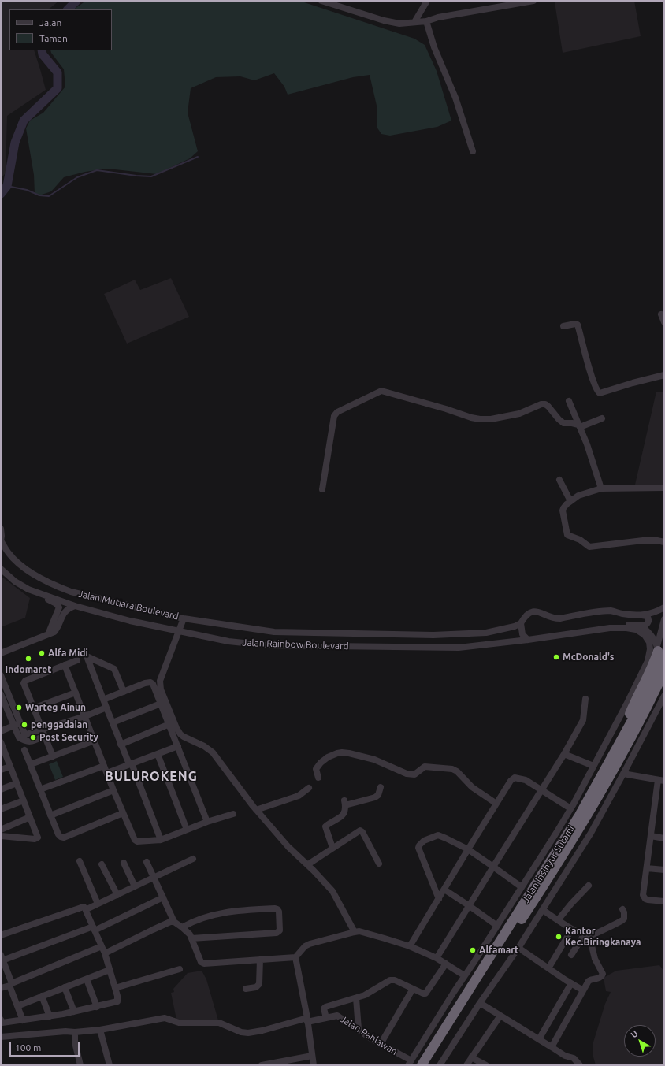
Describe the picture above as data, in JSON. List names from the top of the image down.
{
  "streets": {
    "highway": ["Jalan Insinyur Sutami"],
    "street": ["Jalan Mutiara Boulevard", "Jalan Rainbow Boulevard", "Jalan Pahlawan"]
  },
  "crossings": [
    ["Jalan Mutiara Boulevard", "Jalan Rainbow Boulevard"]
  ],
  "districts": ["BULUROKENG"],
  "places": [
    "Alfa Midi",
    "McDonald's",
    "Indomaret",
    "Warteg Ainun",
    "penggadaian",
    "Post Security",
    "Kantor Kec.Biringkanaya",
    "Alfamart"
  ],
  "legend": ["Jalan", "Taman"],
  "scale_bar": "100 m",
  "north": "top left"
}
